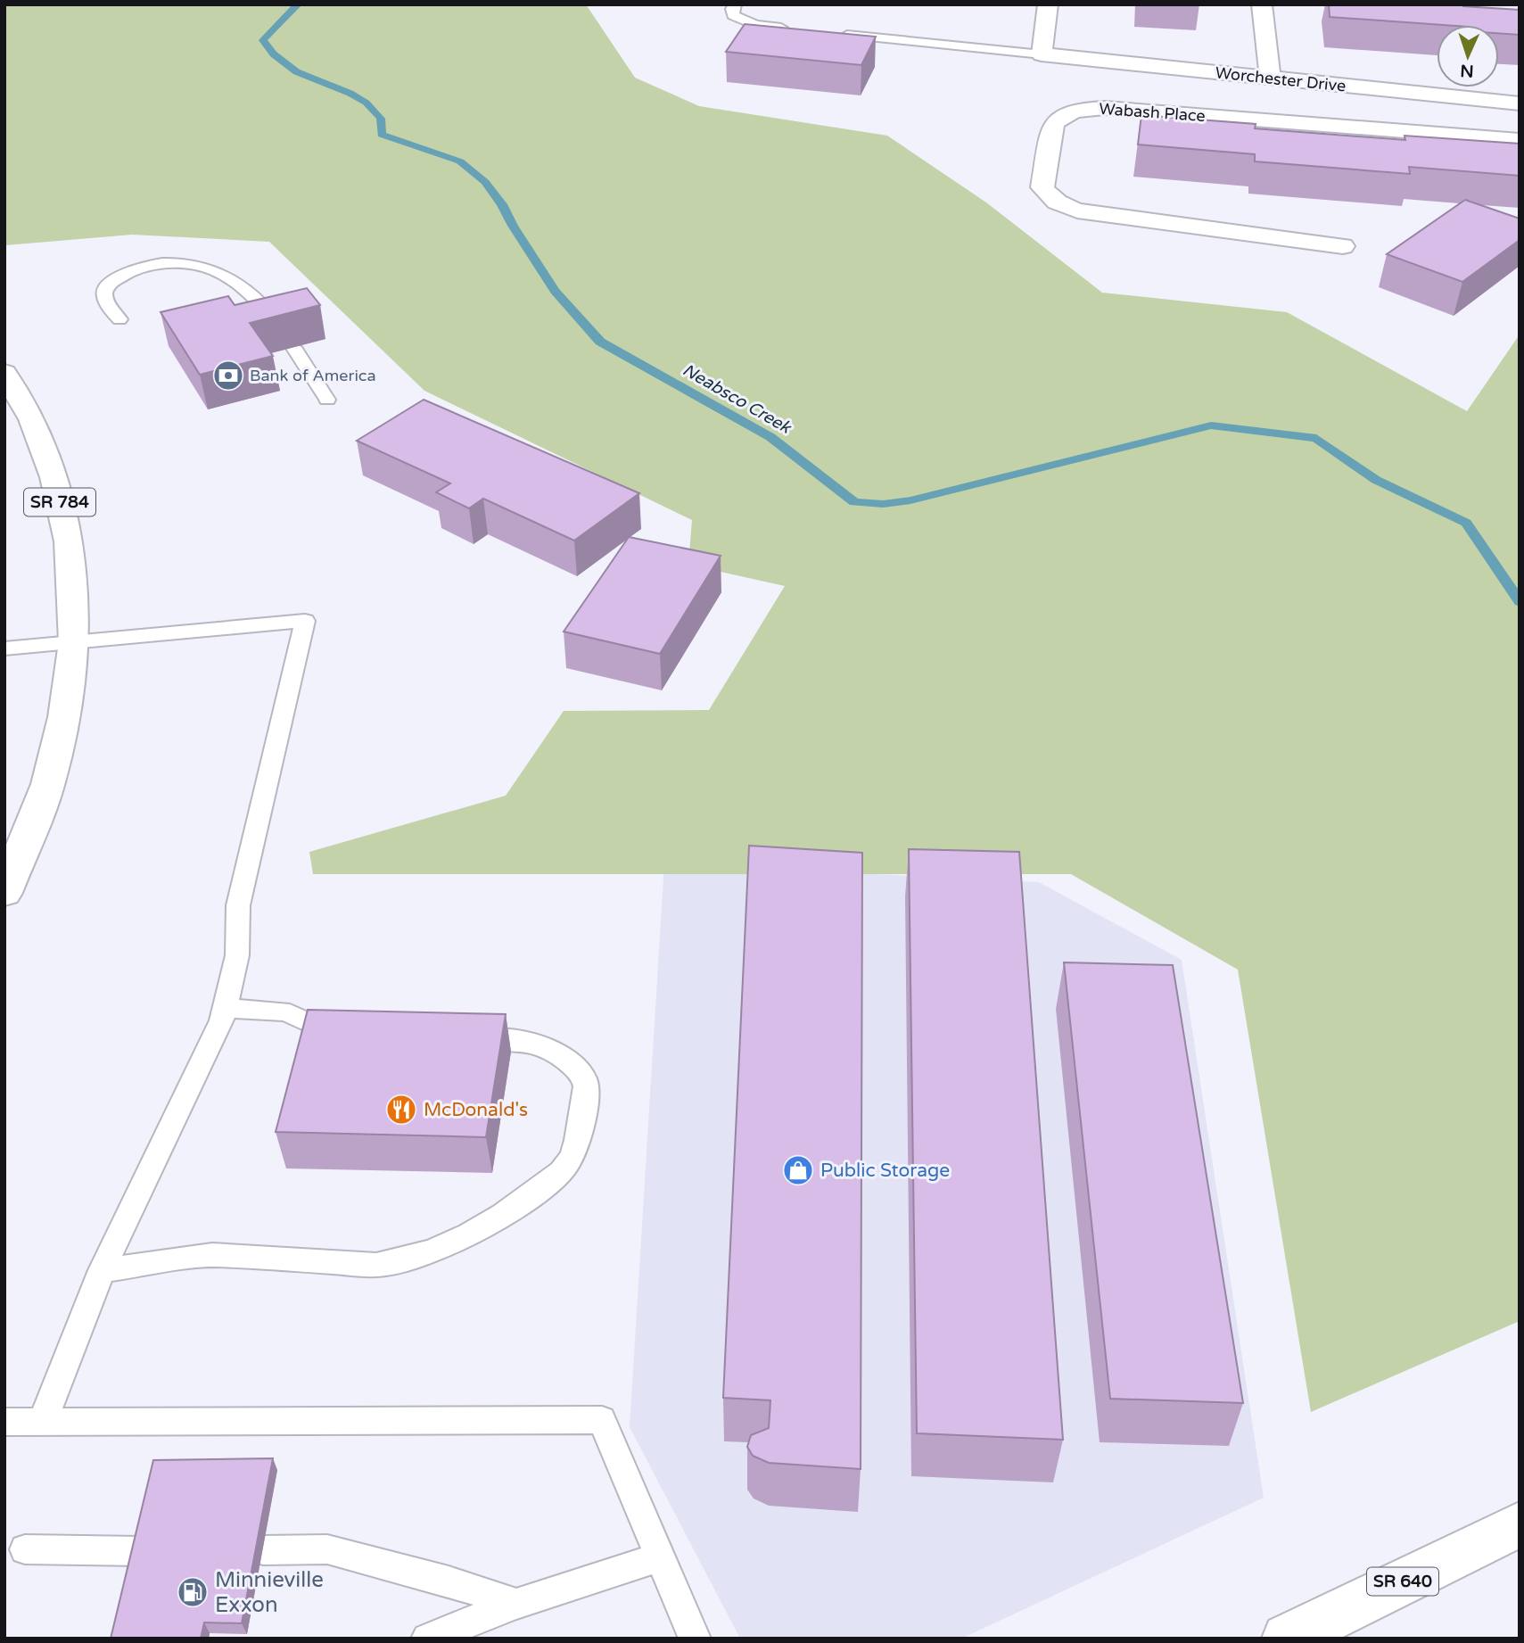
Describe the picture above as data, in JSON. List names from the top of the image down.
{
  "streets": {
    "street": [
      "Worchester Drive",
      "Wabash Place",
      "SR 784",
      "SR 640"
    ]
  },
  "water": ["Neabsco Creek"],
  "places": {
    "bank": ["Bank of America"],
    "restaurant": ["McDonald's"],
    "shop": ["Public Storage"],
    "fuel station": ["Minnieville Exxon"]
  },
  "north": "bottom"
}
